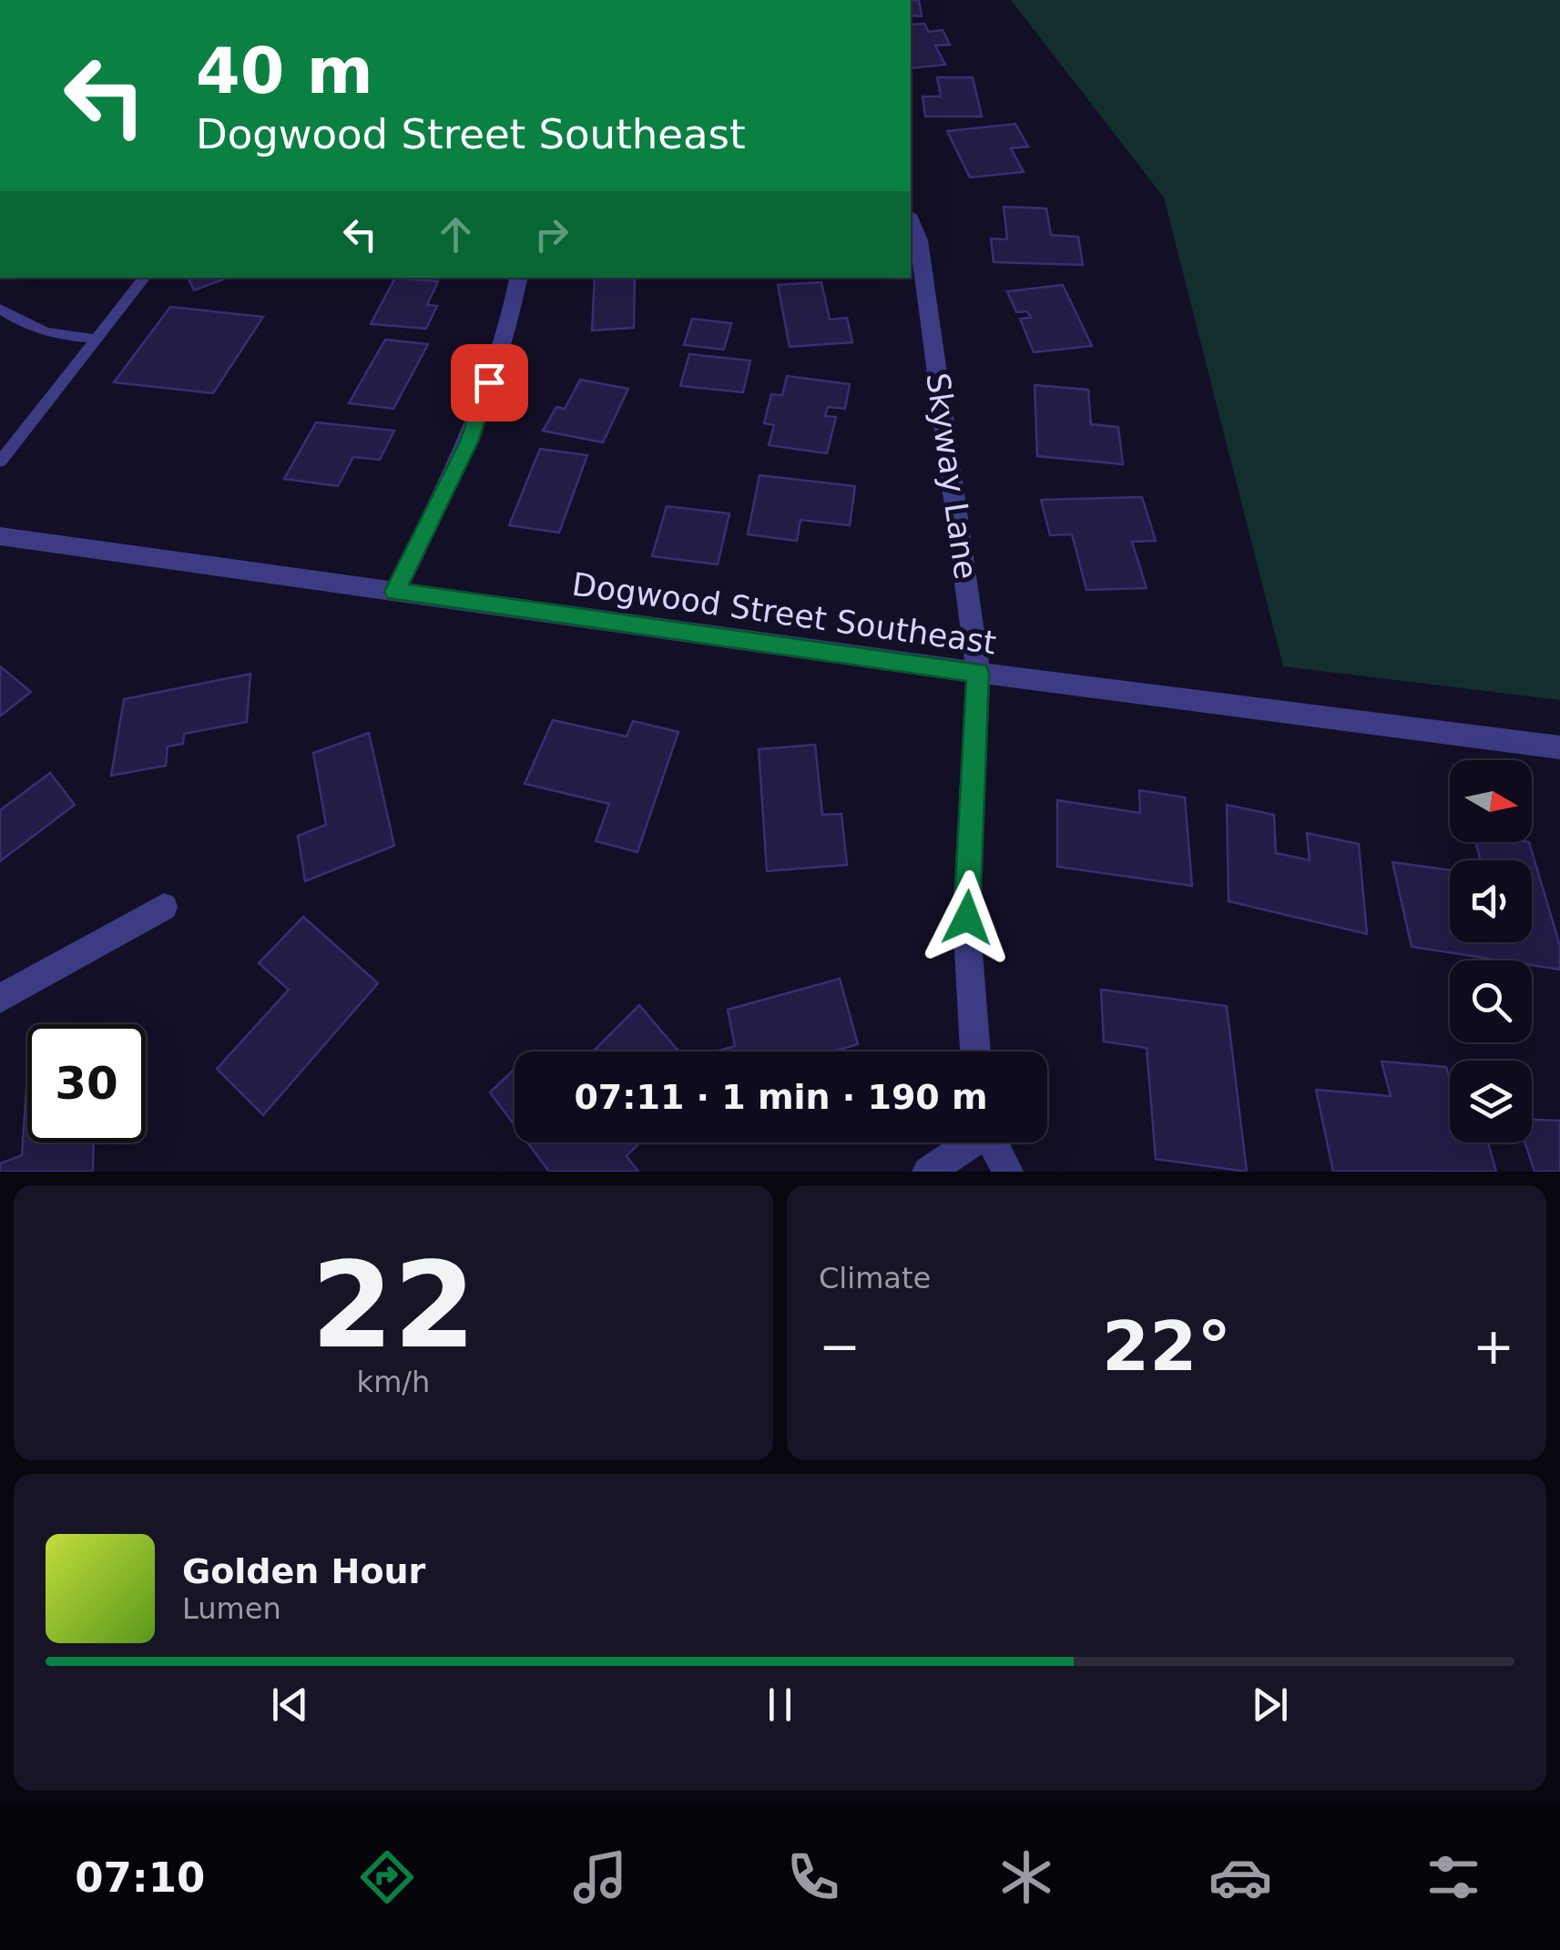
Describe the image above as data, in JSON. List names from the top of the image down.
{
  "streets": {
    "street": ["Skyway Lane", "Dogwood Street Southeast"]
  },
  "crossings": [
    ["Skyway Lane", "Dogwood Street Southeast"]
  ],
  "north": "right",
  "page": {
    "turn": ["40 m", "Dogwood Street Southeast"],
    "limit": "30",
    "trip": "07:11 · 1 min · 190 m",
    "tile": [
      ["22", "km/h"],
      "Climate"
    ],
    "heat": ["−", "22°", "+"],
    "song": ["Golden Hour", "Lumen"],
    "tabs": "07:10"
  }
}
